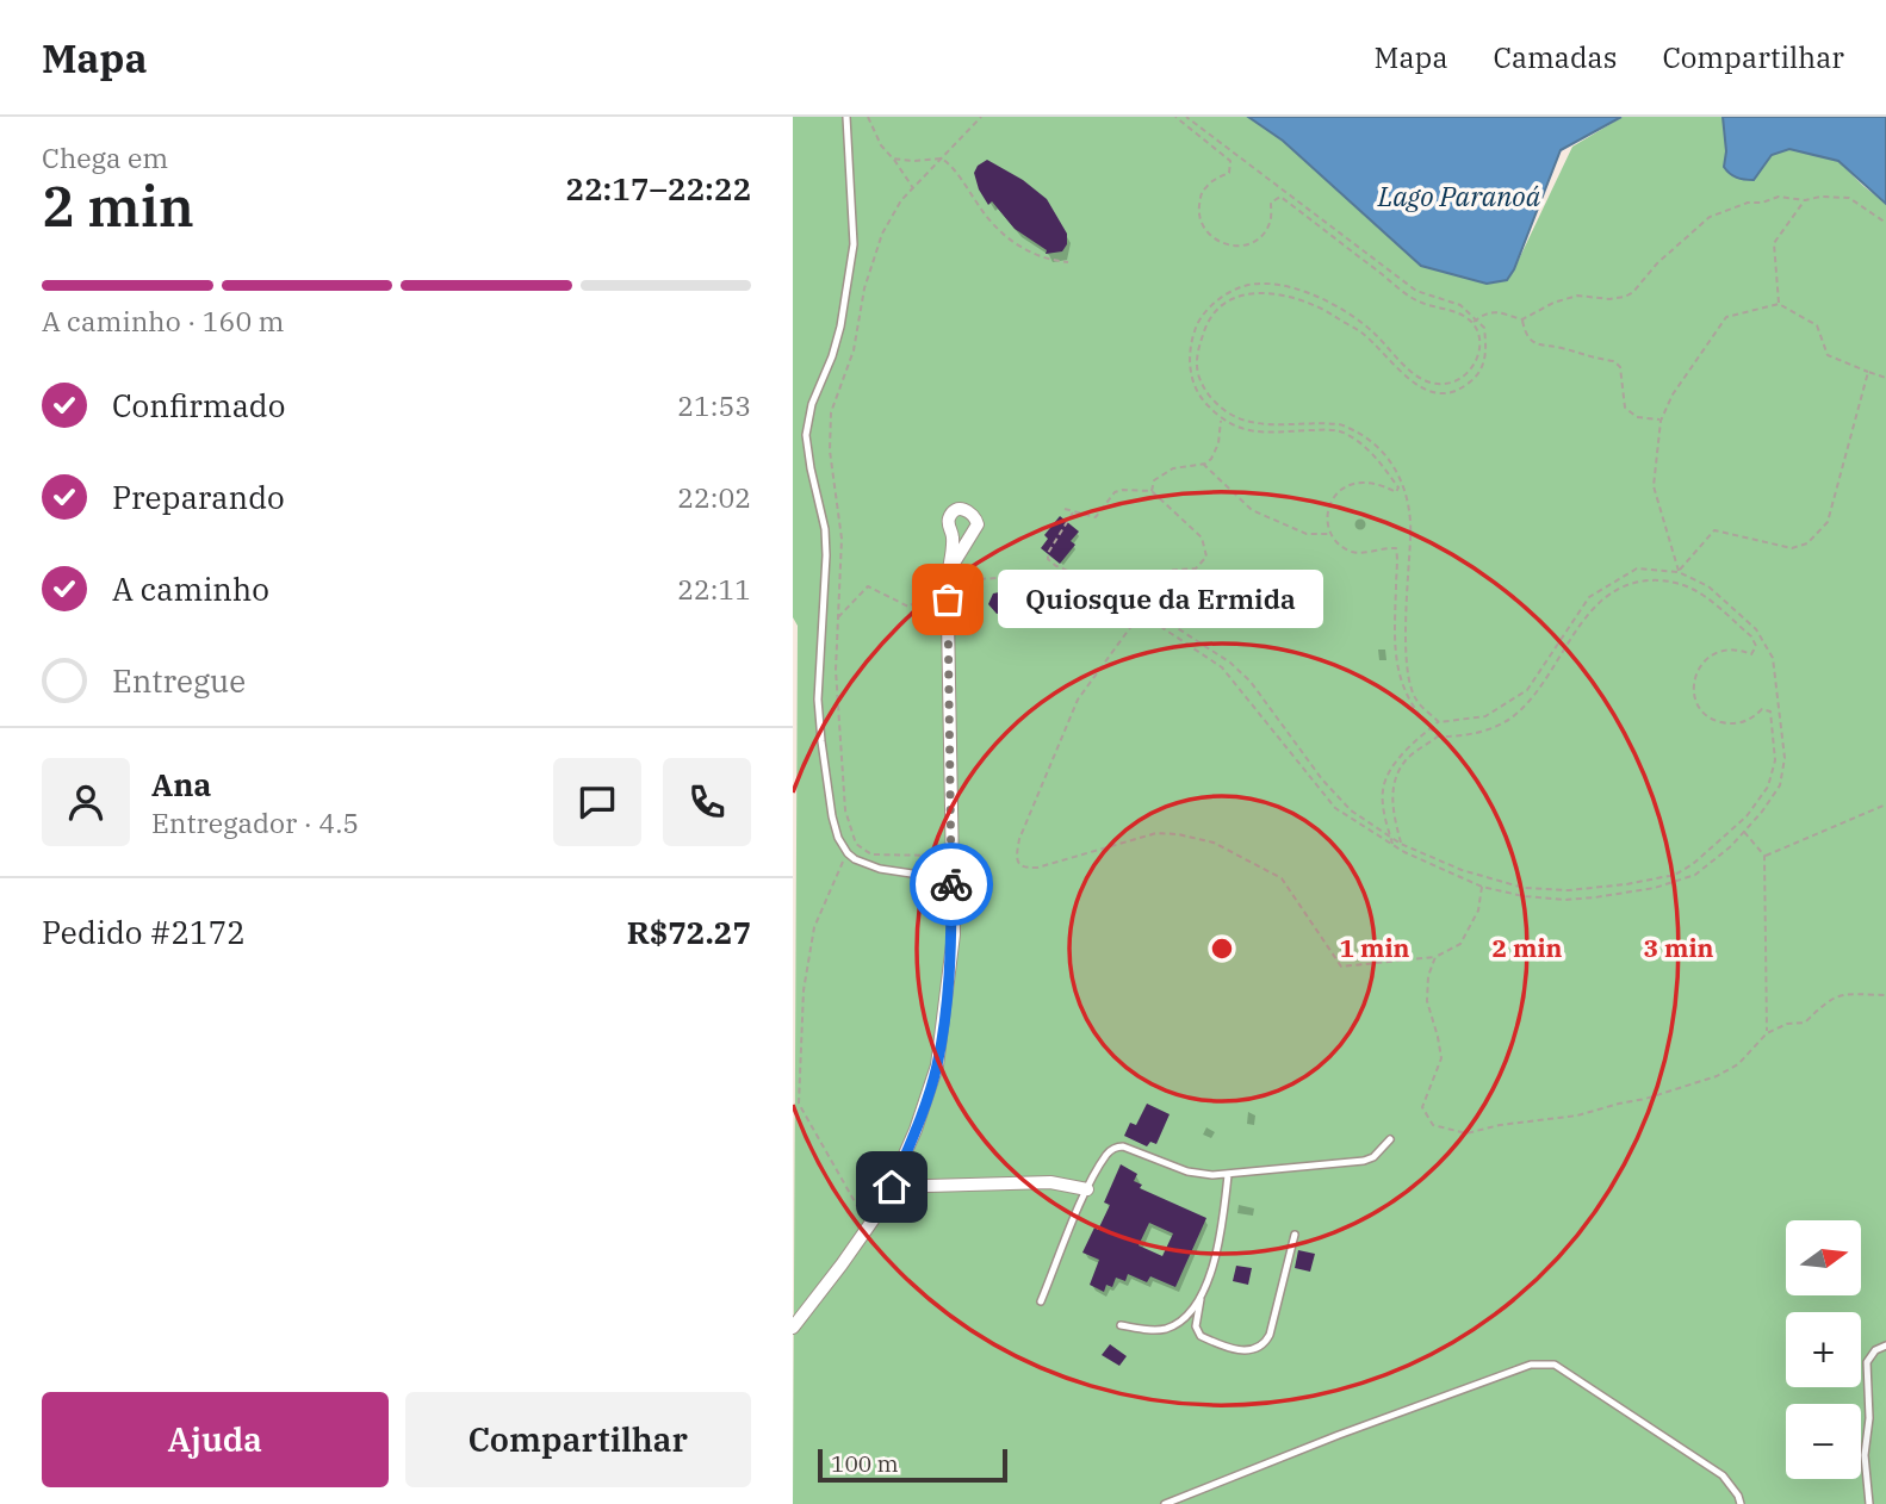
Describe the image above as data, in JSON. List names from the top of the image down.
{
  "water": ["Lago Paranoá"],
  "places": ["Quiosque da Ermida"],
  "scale_bar": "100 m",
  "north": "right",
  "page": {
    "header": "Mapa",
    "nav": ["Mapa", "Camadas", "Compartilhar"],
    "heading": ["2 min", "Chega em", "22:17–22:22"],
    "panel": [
      "Ana",
      "Entregador · 4.5",
      "Pedido #2172",
      "R$72.27"
    ],
    "bar": "A caminho · 160 m",
    "list": [
      ["Confirmado", "21:53"],
      ["Preparando", "22:02"],
      ["A caminho", "22:11"],
      "Entregue"
    ],
    "bubble": "Quiosque da Ermida",
    "map_buttons": ["+", "−"],
    "buttons": ["Ajuda", "Compartilhar"],
    "scale": "100 m"
  },
  "rings": ["1 min", "2 min", "3 min"]
}
